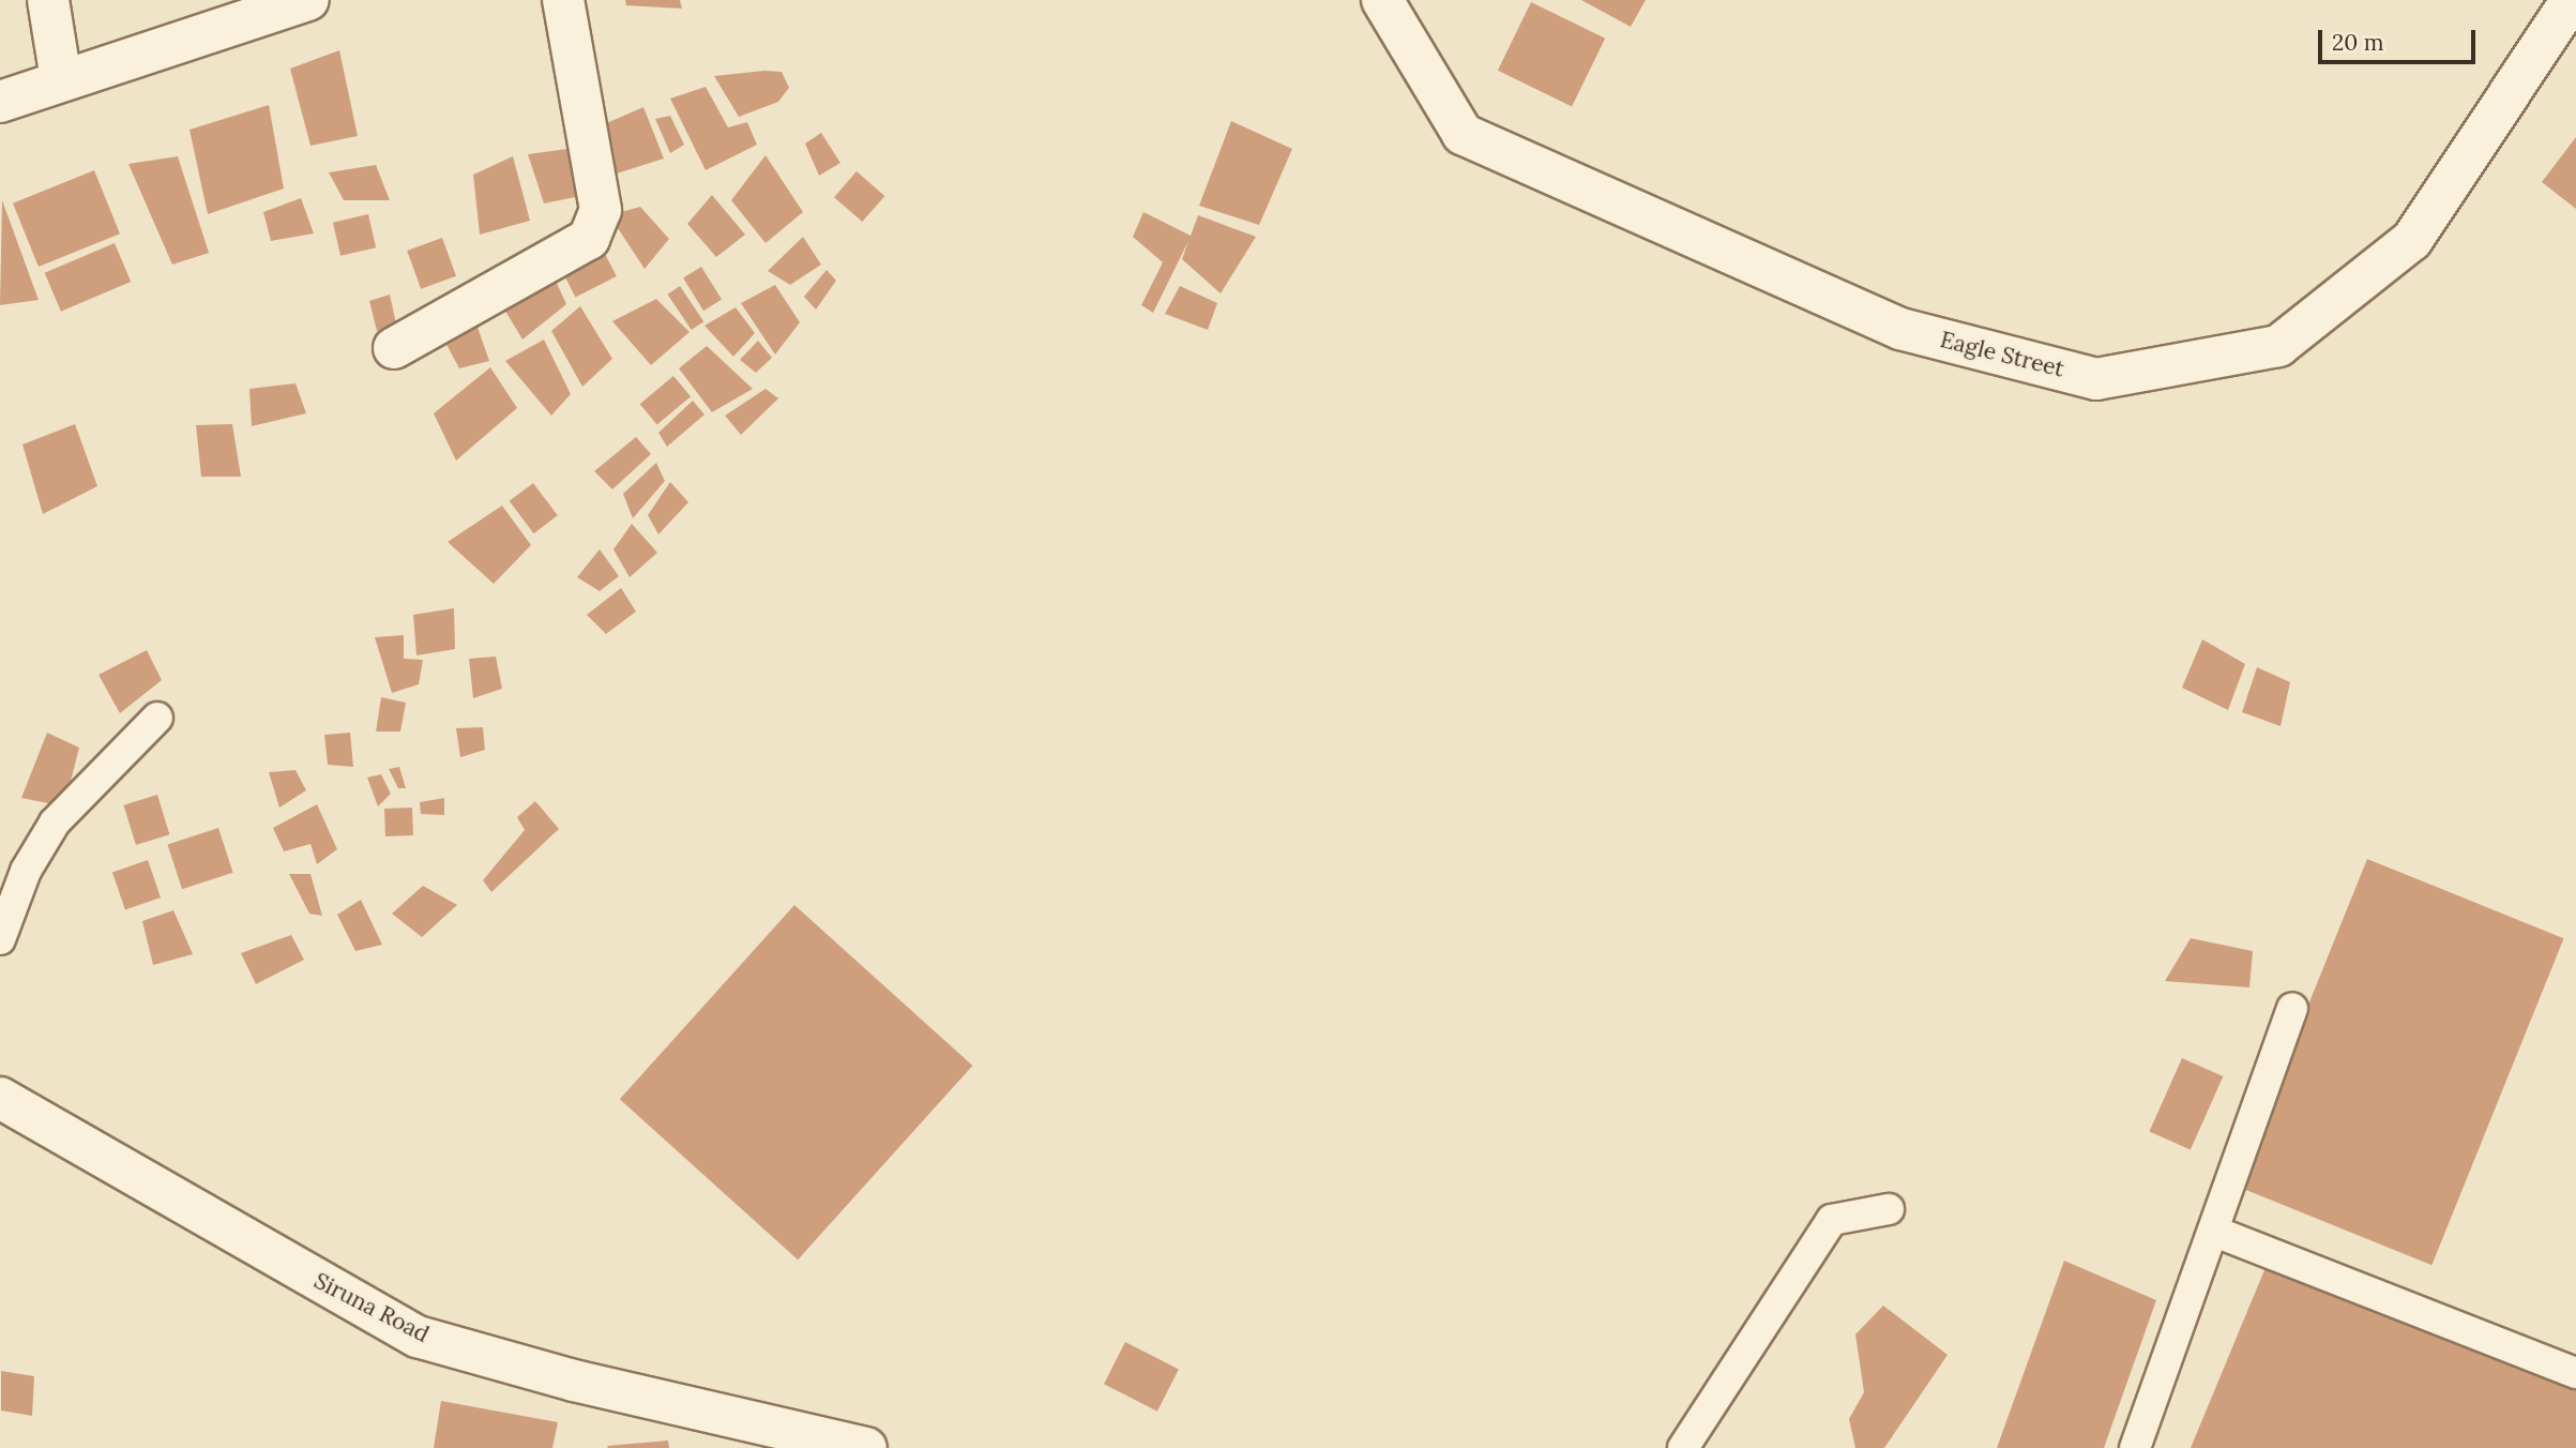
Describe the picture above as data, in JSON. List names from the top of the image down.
{
  "streets": {
    "street": ["Eagle Street", "Siruna Road"]
  },
  "scale_bar": "20 m"
}
